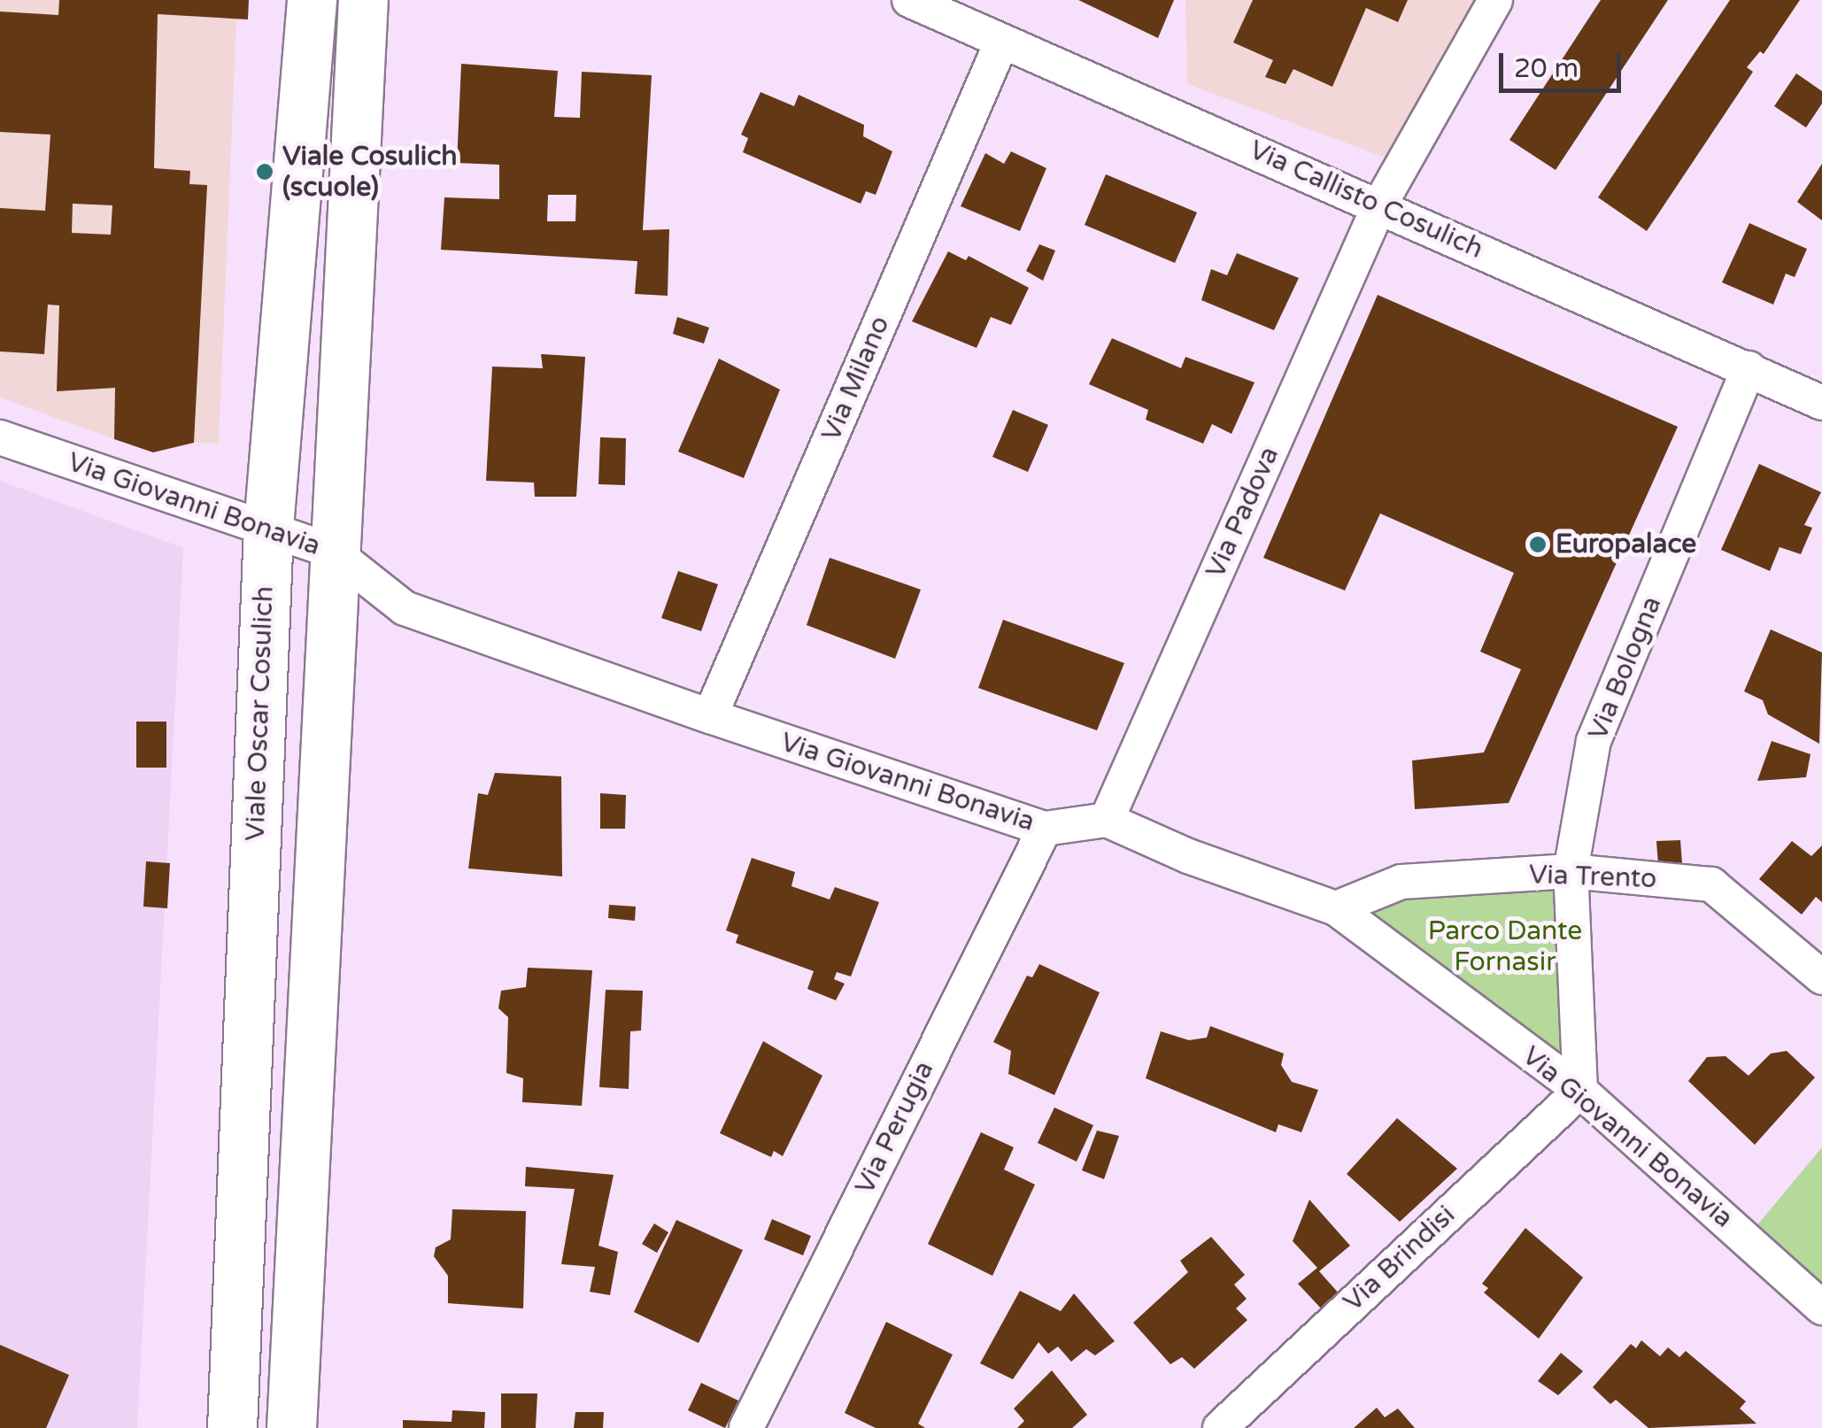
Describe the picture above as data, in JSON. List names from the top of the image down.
{
  "streets": {
    "main road": ["Viale Oscar Cosulich"],
    "street": [
      "Via Callisto Cosulich",
      "Via Milano",
      "Via Giovanni Bonavia",
      "Via Padova",
      "Via Bologna",
      "Via Trento",
      "Via Perugia",
      "Via Brindisi"
    ]
  },
  "crossings": [
    ["Via Callisto Cosulich", "Via Milano"],
    ["Via Callisto Cosulich", "Via Padova"],
    ["Via Callisto Cosulich", "Via Bologna"],
    ["Via Milano", "Via Giovanni Bonavia"],
    ["Via Giovanni Bonavia", "Via Padova"],
    ["Via Giovanni Bonavia", "Via Bologna"],
    ["Via Giovanni Bonavia", "Viale Oscar Cosulich"],
    ["Via Giovanni Bonavia", "Via Trento"],
    ["Via Giovanni Bonavia", "Via Perugia"],
    ["Via Giovanni Bonavia", "Via Brindisi"],
    ["Via Bologna", "Via Trento"],
    ["Via Bologna", "Via Brindisi"]
  ],
  "parks": ["Parco Dante Fornasir"],
  "places": ["Viale Cosulich (scuole)", "Europalace"],
  "scale_bar": "20 m"
}
